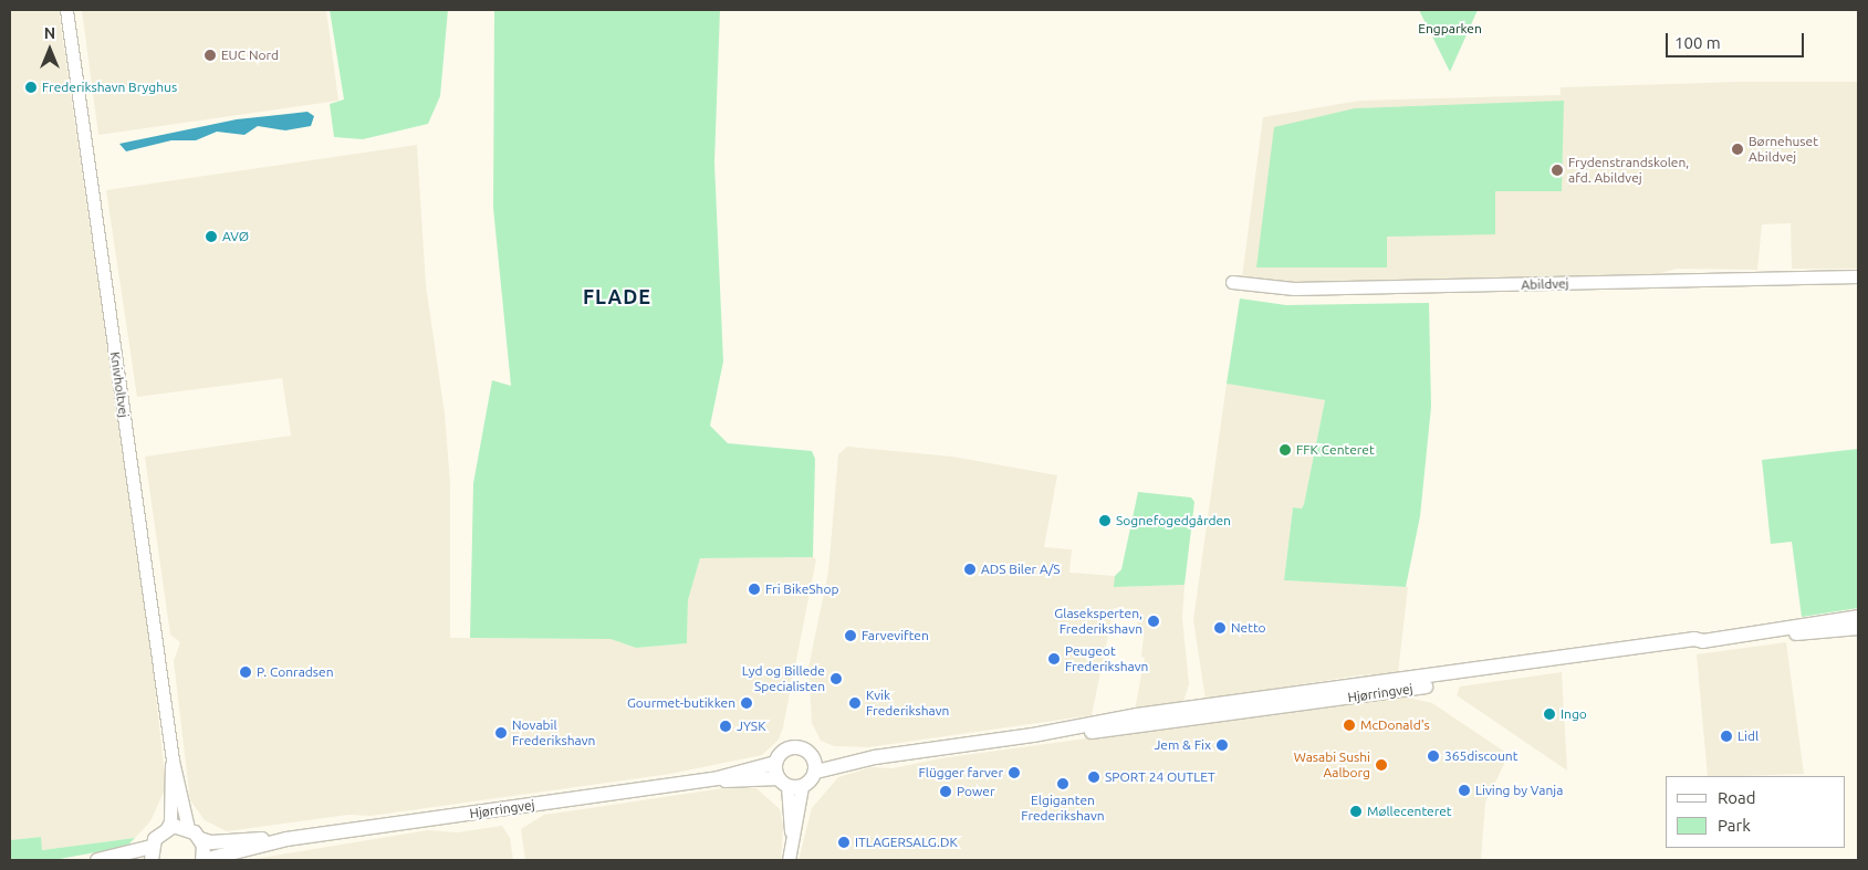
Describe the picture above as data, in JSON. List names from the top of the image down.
{
  "streets": {
    "main road": ["Hjørringvej"],
    "street": ["Abildvej", "Knivholtvej"]
  },
  "districts": ["FLADE"],
  "parks": ["Engparken"],
  "places": [
    "EUC Nord",
    "Frederikshavn Bryghus",
    "Børnehuset Abildvej",
    "Frydenstrandskolen, afd. Abildvej",
    "AVØ",
    "FFK Centeret",
    "Sognefogedgården",
    "ADS Biler A/S",
    "Fri BikeShop",
    "Glaseksperten, Frederikshavn",
    "Netto",
    "Farveviften",
    "Peugeot Frederikshavn",
    "P. Conradsen",
    "Lyd og Billede Specialisten",
    "Gourmet-butikken",
    "Kvik Frederikshavn",
    "Ingo",
    "McDonald's",
    "JYSK",
    "Novabil Frederikshavn",
    "Lidl",
    "Jem & Fix",
    "365discount",
    "Wasabi Sushi Aalborg",
    "Flügger farver",
    "SPORT 24 OUTLET",
    "Elgiganten Frederikshavn",
    "Living by Vanja",
    "Power",
    "Møllecenteret",
    "ITLAGERSALG.DK"
  ],
  "legend": ["Road", "Park"],
  "scale_bar": "100 m",
  "north": "top"
}
